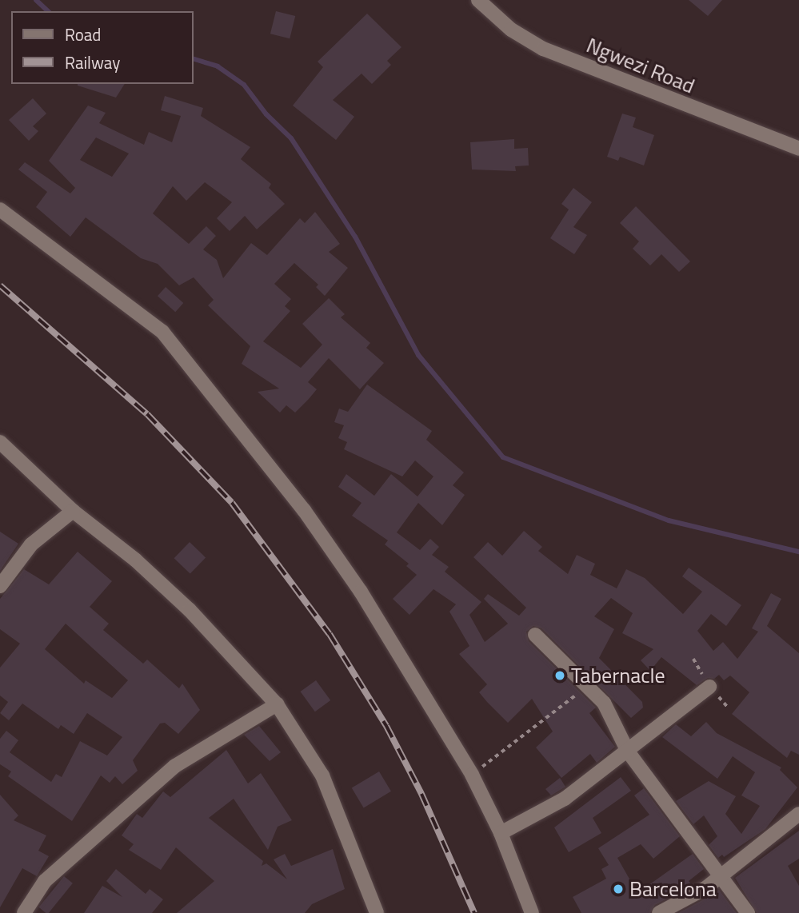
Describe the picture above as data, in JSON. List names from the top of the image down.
{
  "streets": {
    "street": ["Ngwezi Road"]
  },
  "places": ["Tabernacle", "Barcelona"],
  "legend": ["Road", "Railway"]
}
